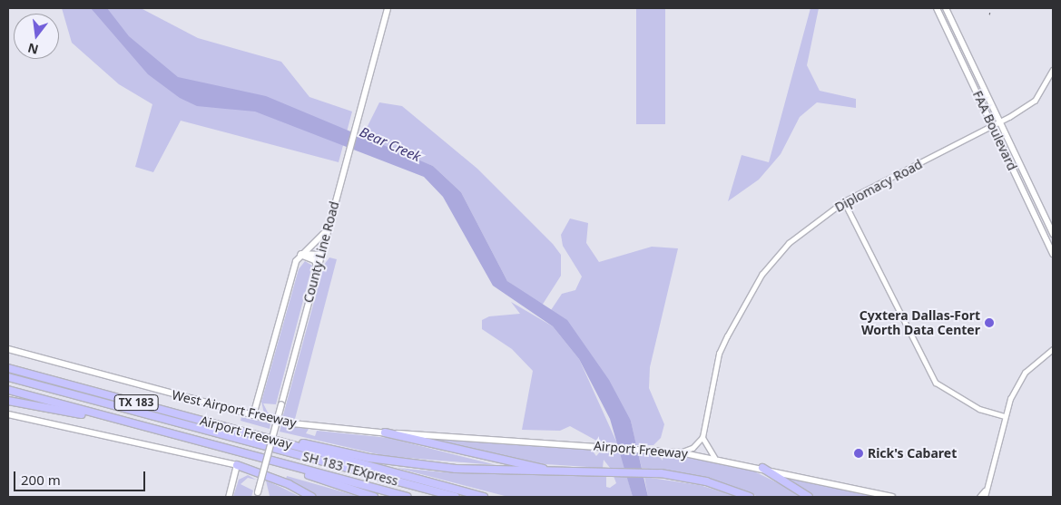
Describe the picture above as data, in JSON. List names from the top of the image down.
{
  "streets": {
    "highway": ["TX 183", "Airport Freeway", "SH 183 TEXpress"],
    "main road": ["FAA Boulevard", "County Line Road", "West Airport Freeway"],
    "street": ["Diplomacy Road"]
  },
  "crossings": [
    ["FAA Boulevard", "Diplomacy Road"],
    ["West Airport Freeway", "Airport Freeway"]
  ],
  "water": ["Bear Creek"],
  "places": ["Cyxtera Dallas-Fort Worth Data Center", "Rick's Cabaret"],
  "scale_bar": "200 m",
  "north": "bottom"
}
